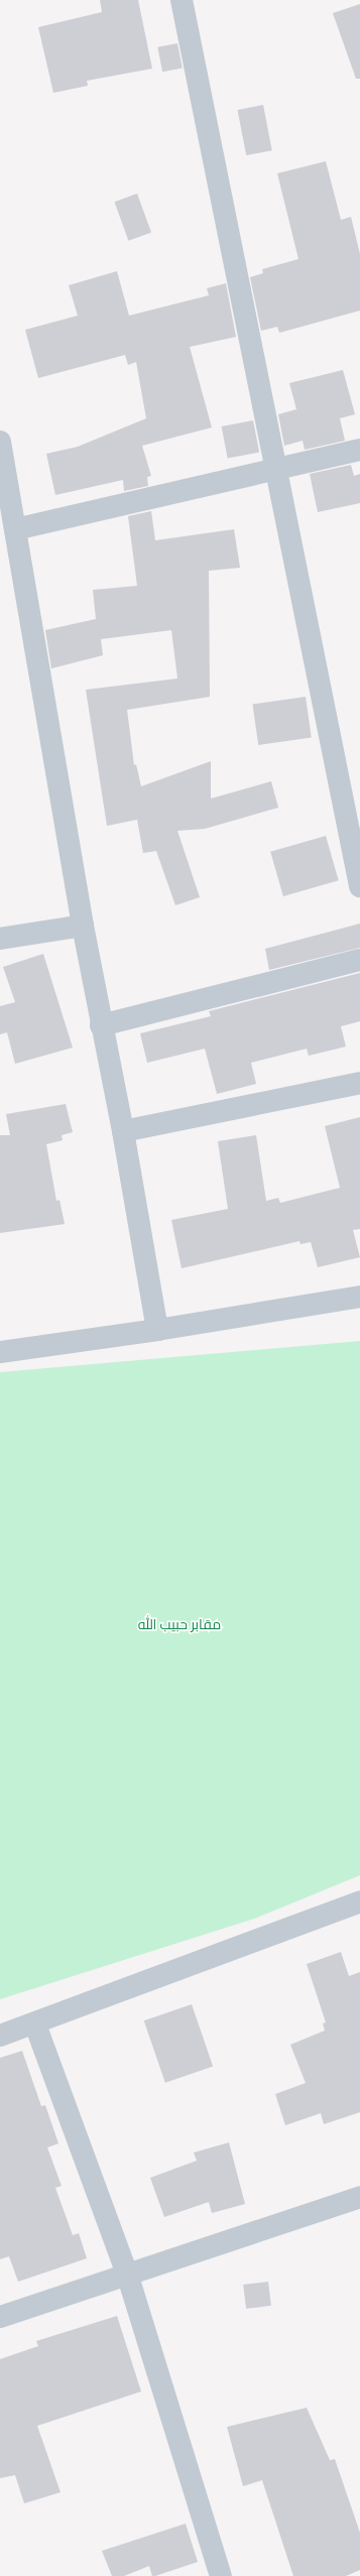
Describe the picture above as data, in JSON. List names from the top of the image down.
{
  "parks": ["مقابر حبيب الله"]
}
